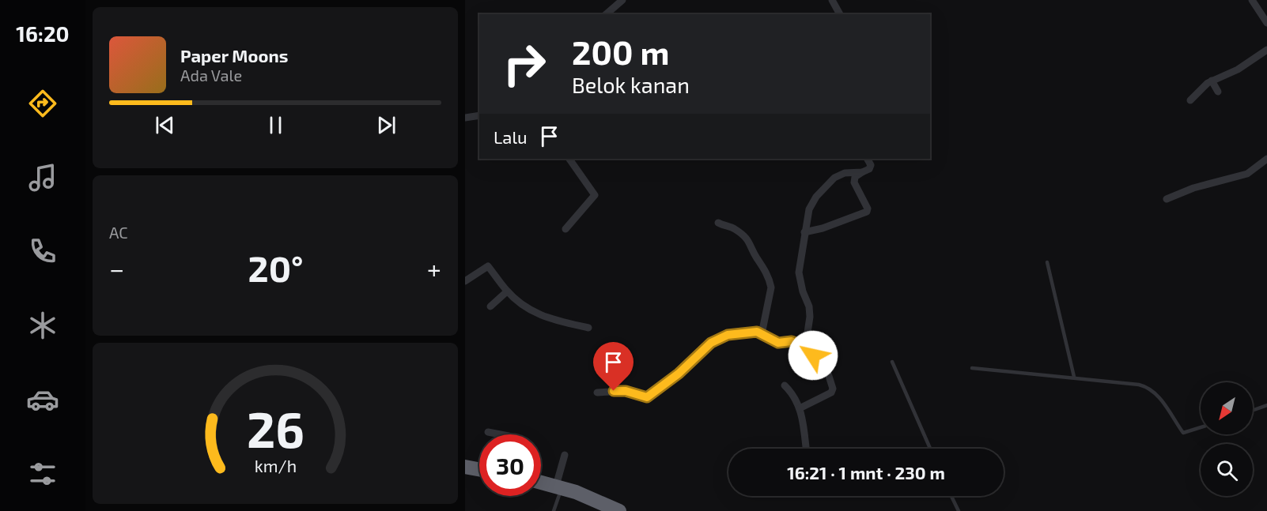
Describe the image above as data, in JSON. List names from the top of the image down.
{
  "north": "bottom left",
  "page": {
    "tabs": "16:20",
    "turn": ["200 m", "Belok kanan"],
    "song": ["Paper Moons", "Ada Vale"],
    "then": "Lalu",
    "tile": "AC",
    "heat": ["−", "20°", "+"],
    "limit": "30",
    "trip": "16:21 · 1 mnt · 230 m",
    "gauge": ["26", "km/h"]
  }
}
